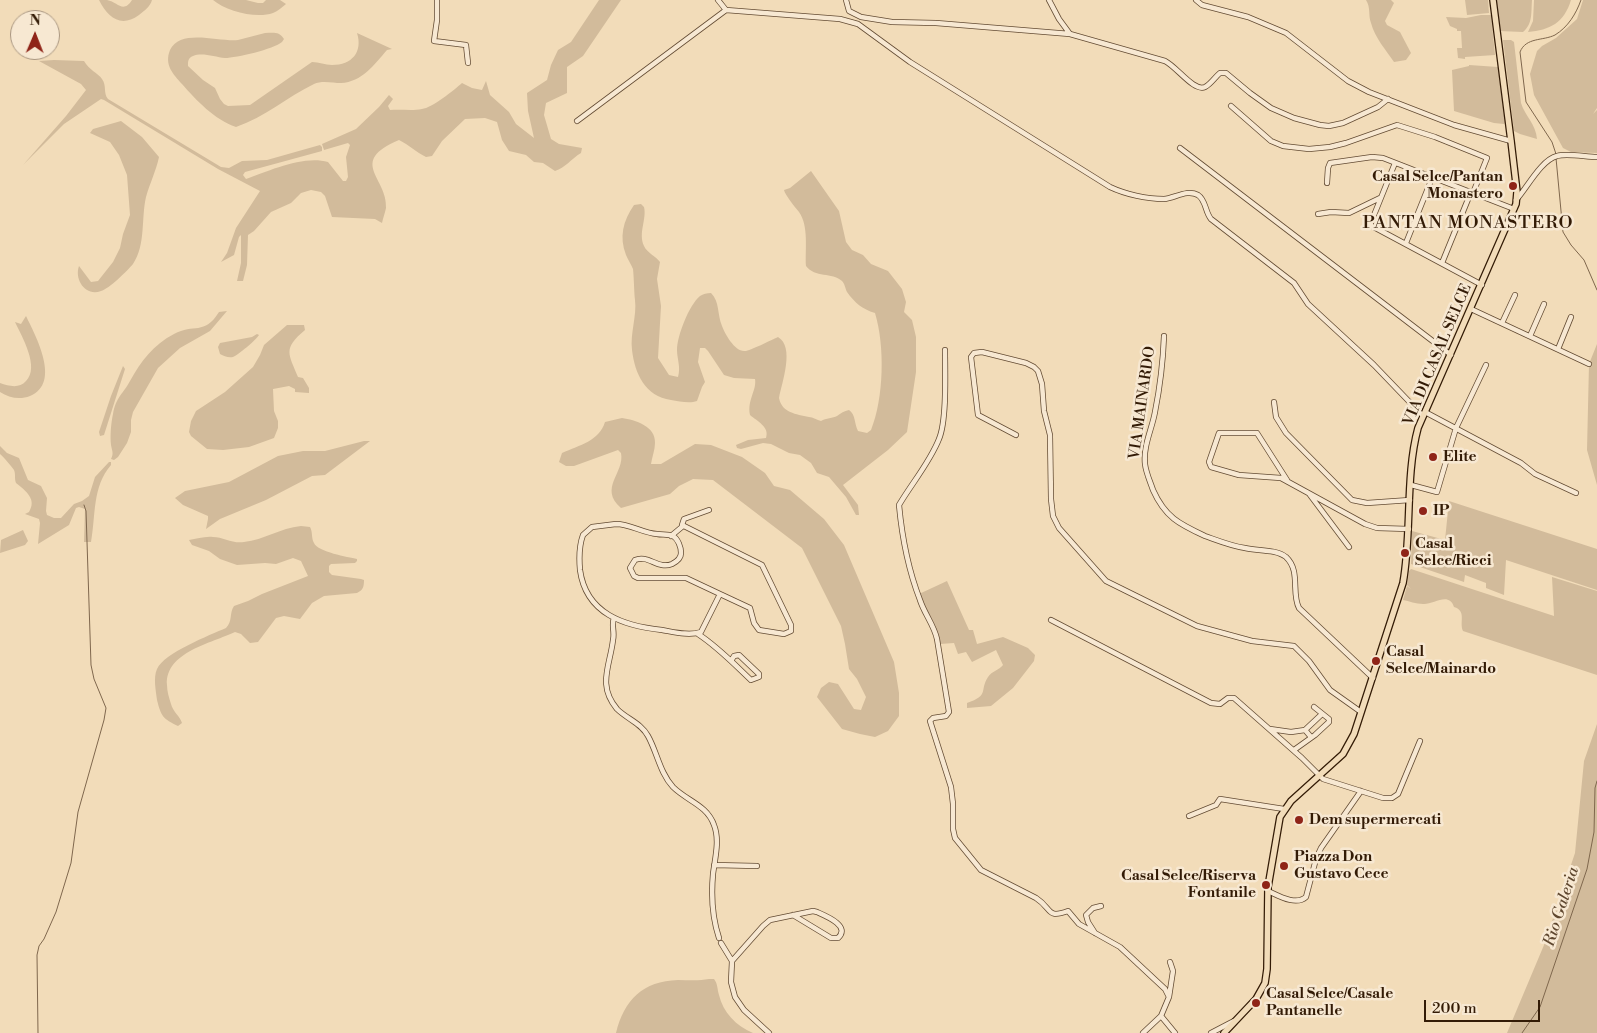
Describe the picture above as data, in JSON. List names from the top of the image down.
{
  "streets": {
    "main road": ["VIA DI CASAL SELCE"],
    "street": ["VIA MAINARDO"]
  },
  "crossings": [
    ["VIA DI CASAL SELCE", "VIA MAINARDO"]
  ],
  "districts": ["PANTAN MONASTERO"],
  "water": ["Rio Galeria"],
  "places": [
    "Casal Selce/Pantan Monastero",
    "Elite",
    "IP",
    "Casal Selce/Ricci",
    "Casal Selce/Mainardo",
    "Dem supermercati",
    "Piazza Don Gustavo Cece",
    "Casal Selce/Riserva Fontanile",
    "Casal Selce/Casale Pantanelle"
  ],
  "scale_bar": "200 m",
  "north": "top"
}
